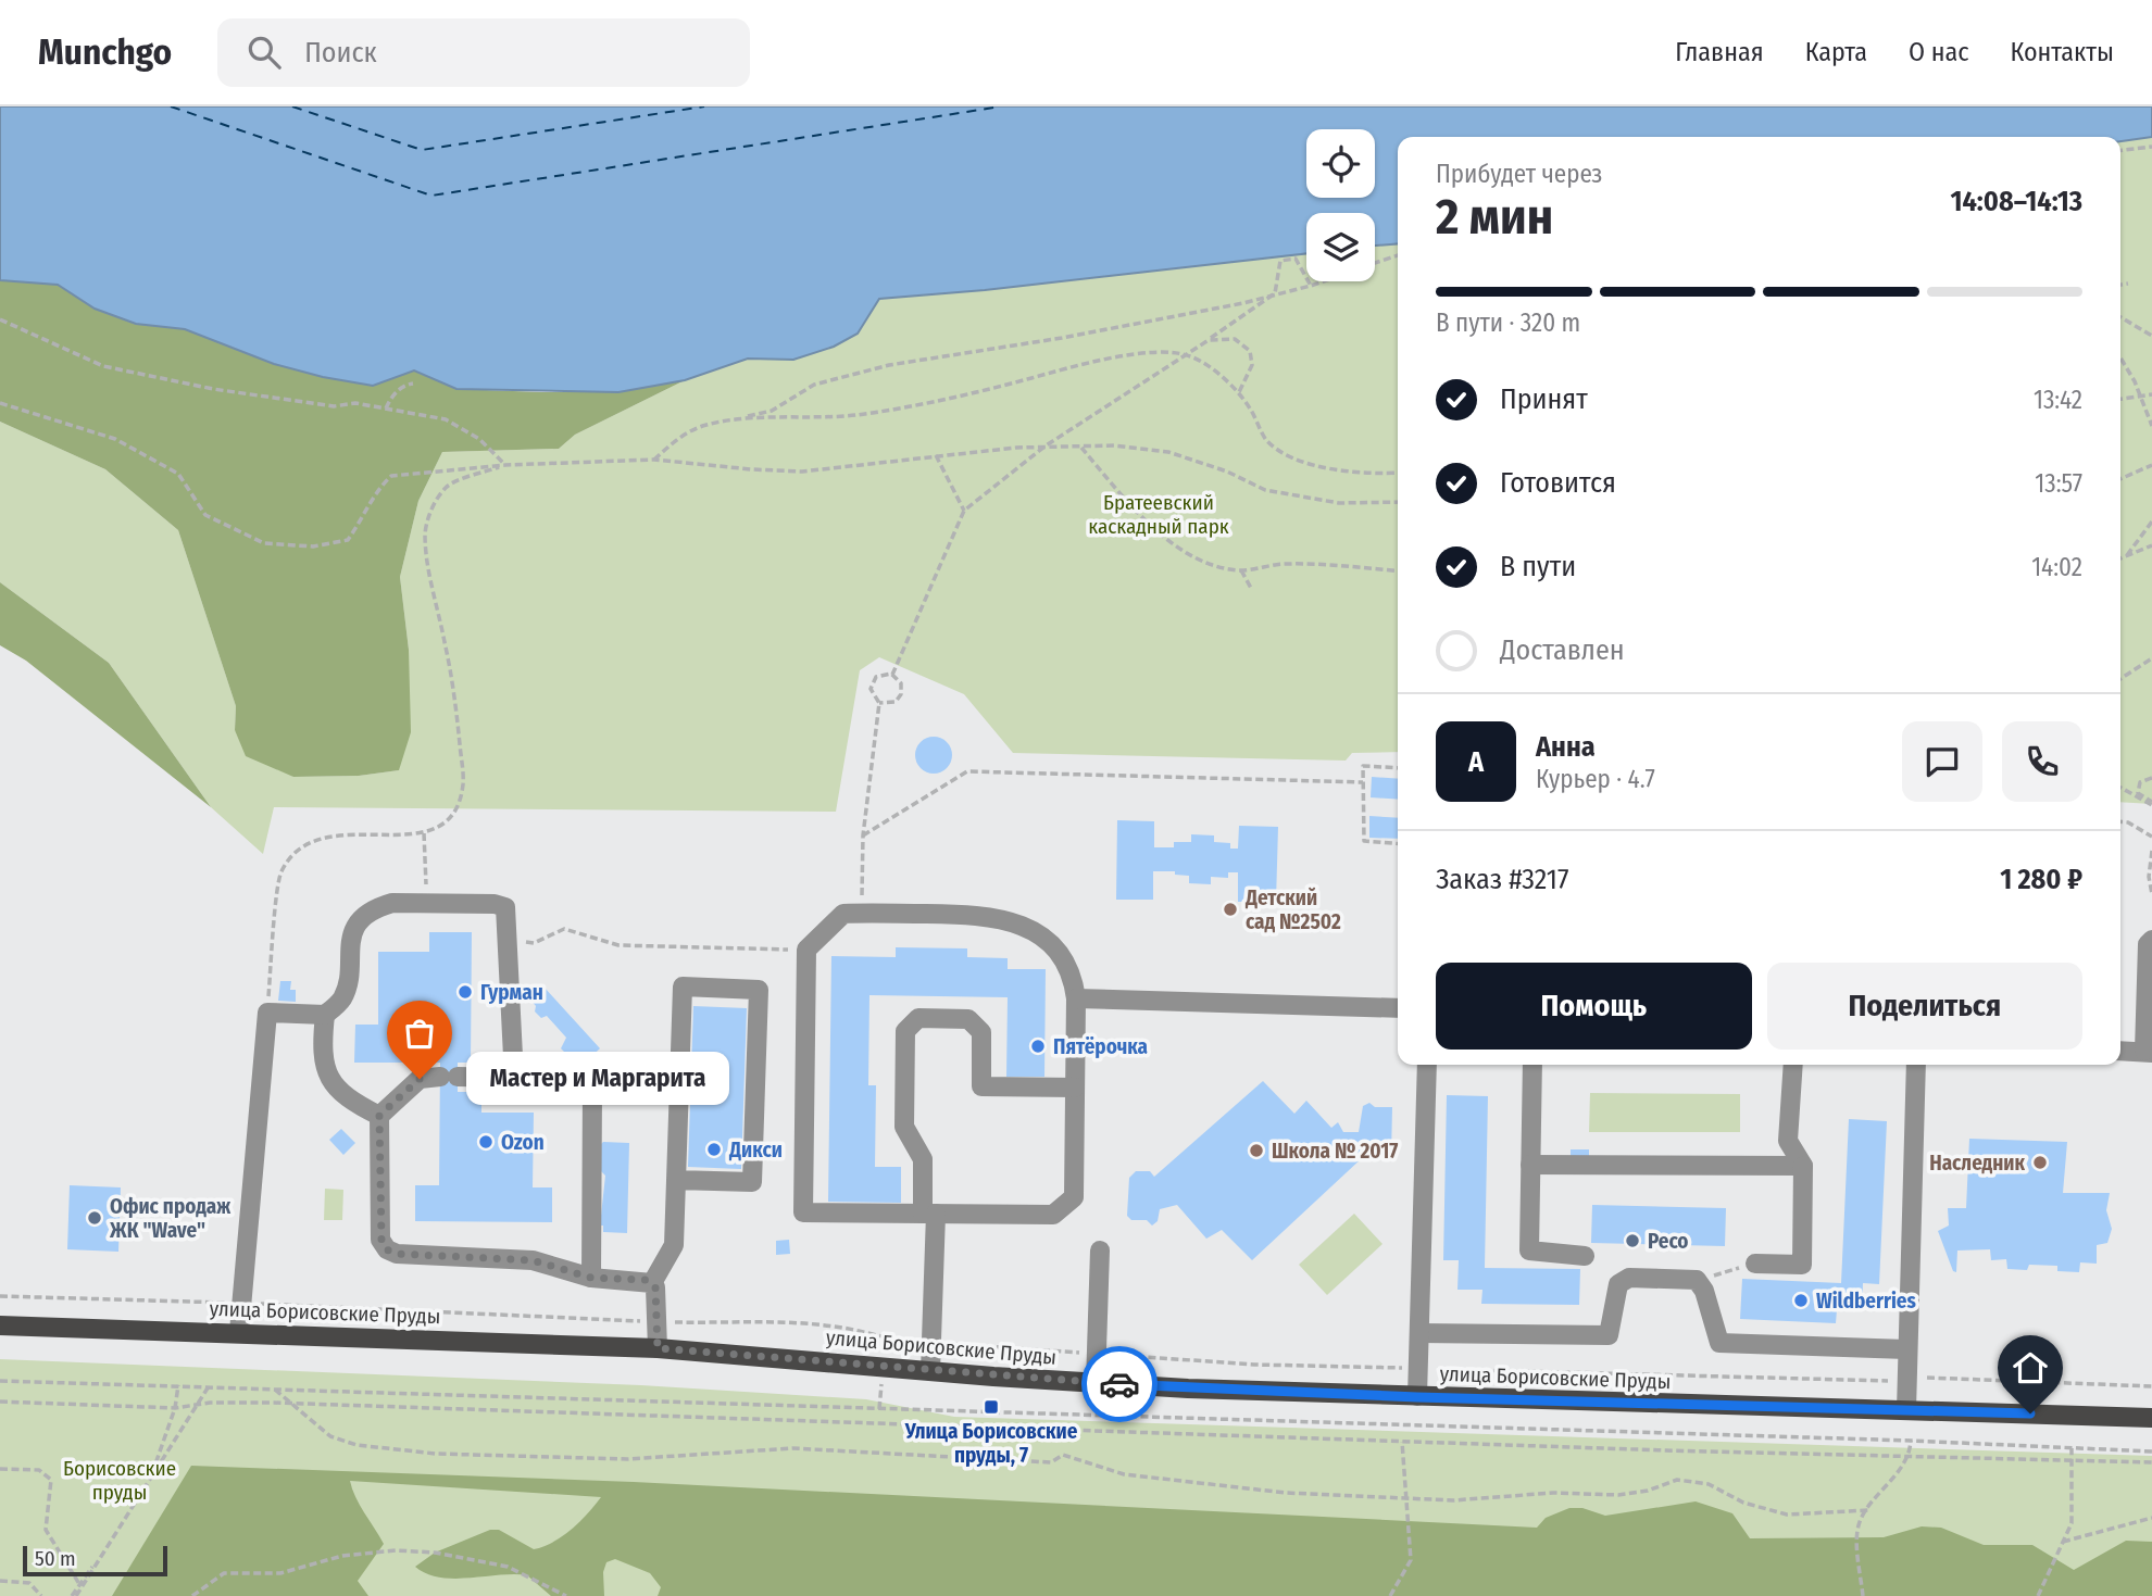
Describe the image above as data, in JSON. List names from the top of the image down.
{
  "streets": {
    "main road": ["улица Борисовские Пруды"]
  },
  "parks": ["Братеевский каскадный парк", "Борисовские пруды"],
  "places": {
    "other": [
      "Детский сад №2502",
      "Гурман",
      "Пятёрочка",
      "Мастер и Маргарита",
      "Ozon",
      "Дикси",
      "Школа № 2017",
      "Наследник",
      "Офис продаж ЖК \"Wave\"",
      "Ресо",
      "Wildberries"
    ],
    "transit": ["Улица Борисовские пруды, 7"]
  },
  "scale_bar": "50 m",
  "page": {
    "header": "Munchgo",
    "search": "Поиск",
    "nav": [
      "Главная",
      "Карта",
      "О нас",
      "Контакты"
    ],
    "heading": ["2 мин", "Прибудет через", "14:08–14:13"],
    "panel": [
      "Анна",
      "Курьер · 4.7",
      "Заказ #3217",
      "1 280 ₽"
    ],
    "bar": "В пути · 320 m",
    "list": [
      ["Принят", "13:42"],
      ["Готовится", "13:57"],
      ["В пути", "14:02"],
      "Доставлен"
    ],
    "round": "А",
    "buttons": ["Помощь", "Поделиться"],
    "bubble": "Мастер и Маргарита",
    "scale": "50 m"
  }
}
